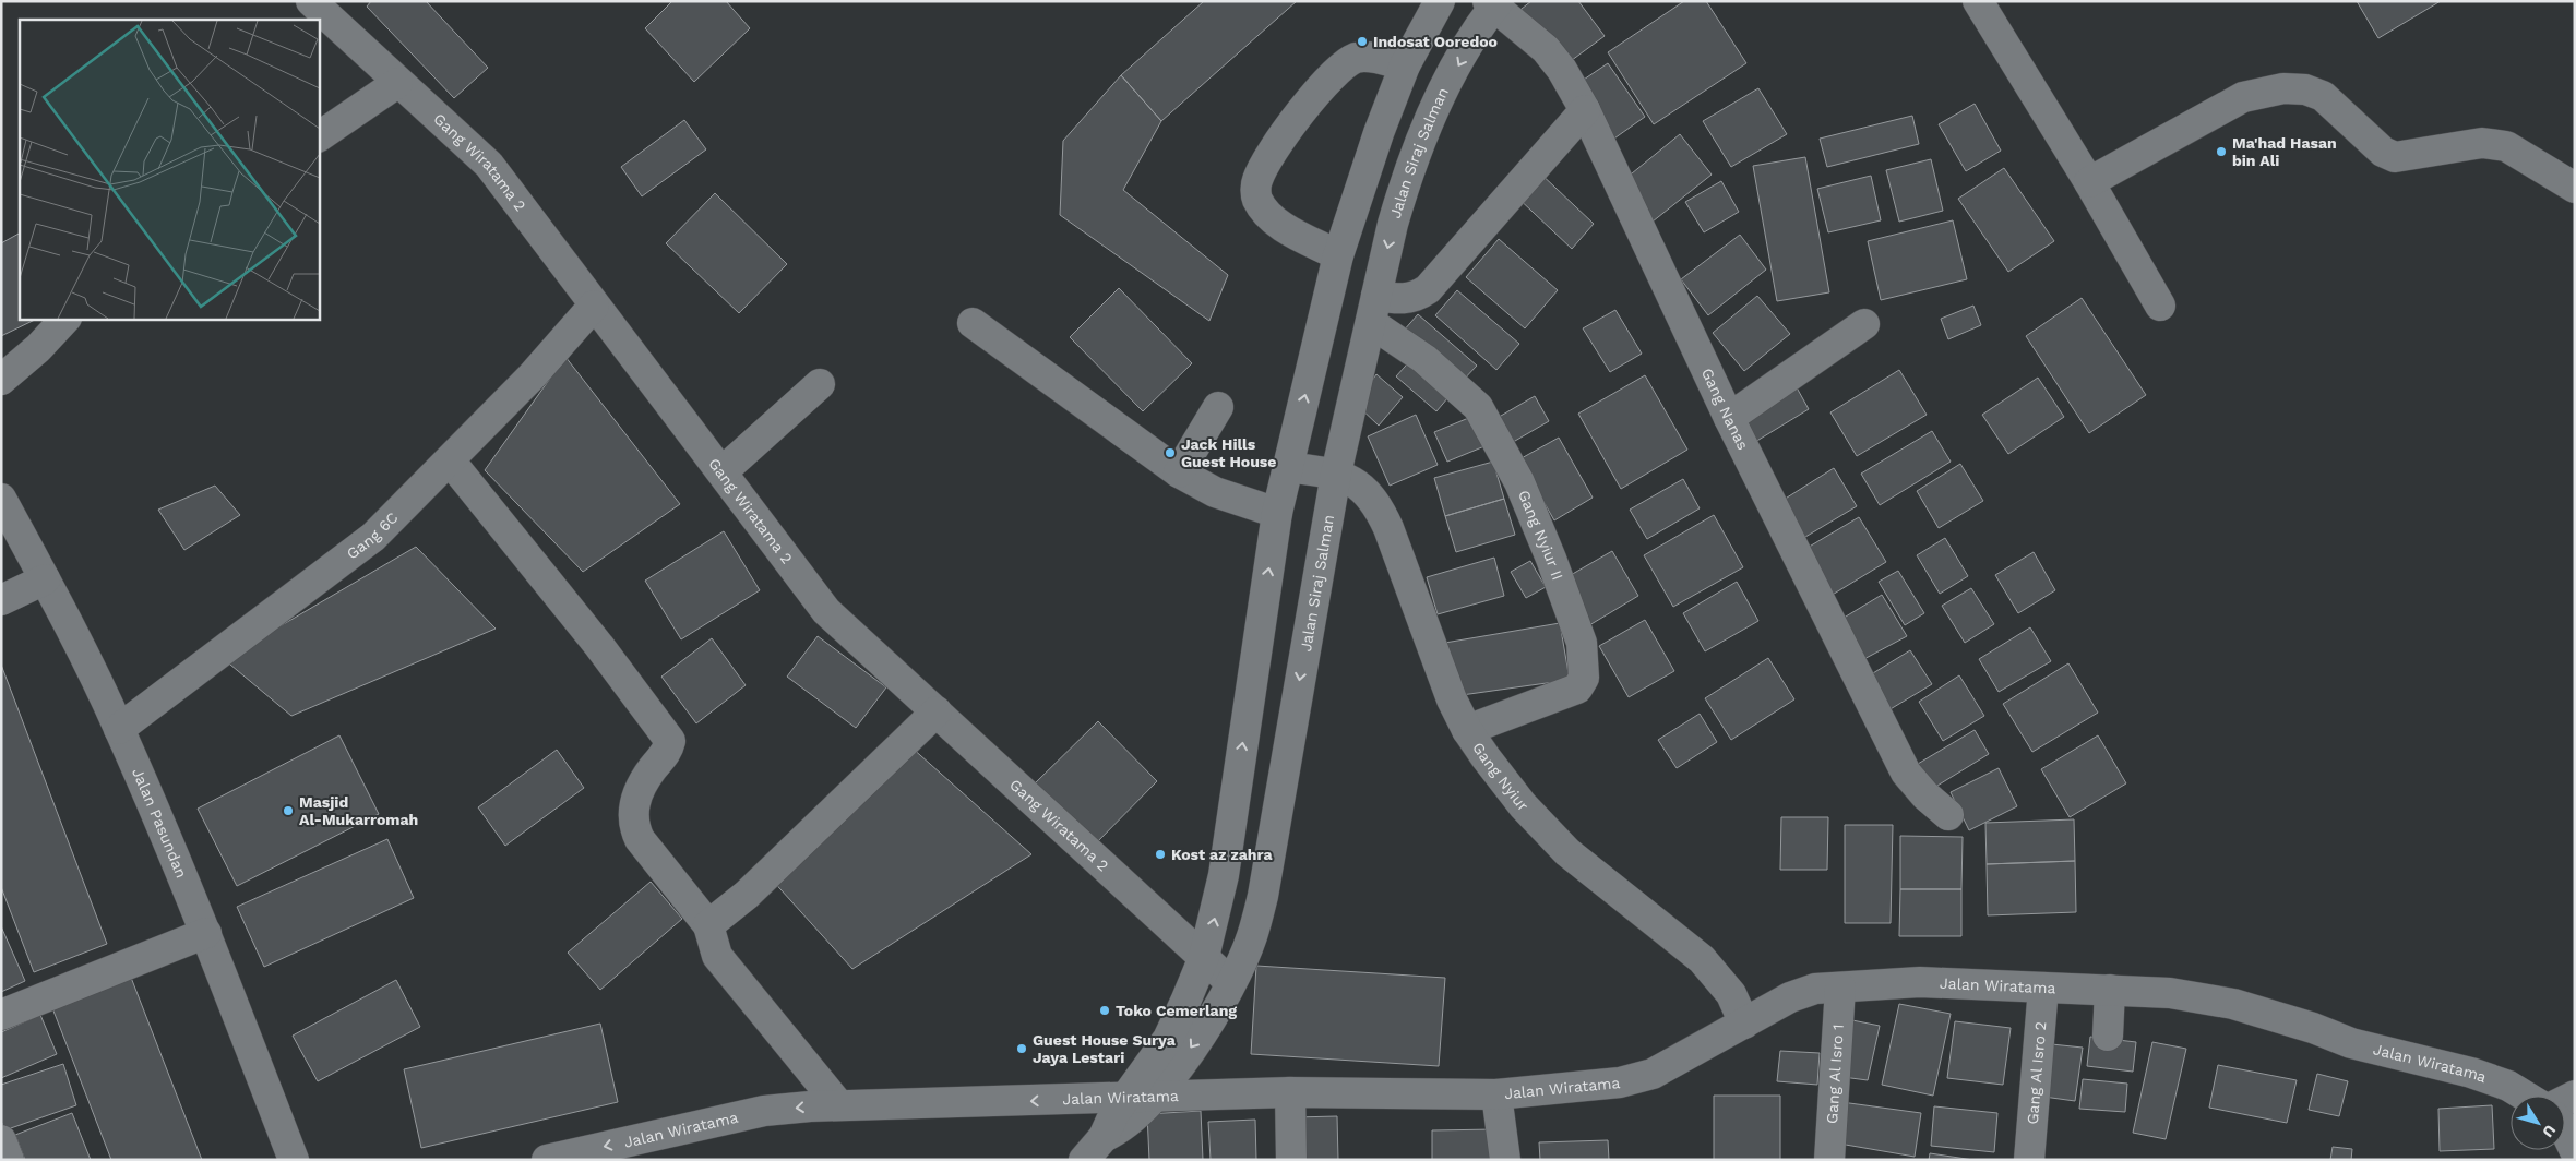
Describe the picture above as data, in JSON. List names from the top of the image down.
{
  "streets": {
    "street": [
      "Jalan Siraj Salman",
      "Gang Wiratama 2",
      "Gang Nanas",
      "Gang 6C",
      "Gang Nyiur II",
      "Gang Nyiur",
      "Jalan Pasundan",
      "Jalan Wiratama",
      "Gang Al Isro 1",
      "Gang Al Isro 2"
    ]
  },
  "crossings": [
    ["Jalan Siraj Salman", "Gang Wiratama 2"],
    ["Jalan Siraj Salman", "Gang Nanas"],
    ["Jalan Siraj Salman", "Gang Nyiur II"],
    ["Jalan Siraj Salman", "Gang Nyiur"],
    ["Jalan Siraj Salman", "Jalan Wiratama"],
    ["Gang Wiratama 2", "Gang 6C"],
    ["Gang 6C", "Jalan Pasundan"],
    ["Gang Nyiur II", "Gang Nyiur"],
    ["Gang Nyiur", "Jalan Wiratama"],
    ["Jalan Wiratama", "Gang Al Isro 1"],
    ["Jalan Wiratama", "Gang Al Isro 2"]
  ],
  "places": [
    "Indosat Ooredoo",
    "Ma'had Hasan bin Ali",
    "Jack Hills Guest House",
    "Masjid Al-Mukarromah",
    "Kost az zahra",
    "Toko Cemerlang",
    "Guest House Surya Jaya Lestari"
  ],
  "north": "bottom right"
}
